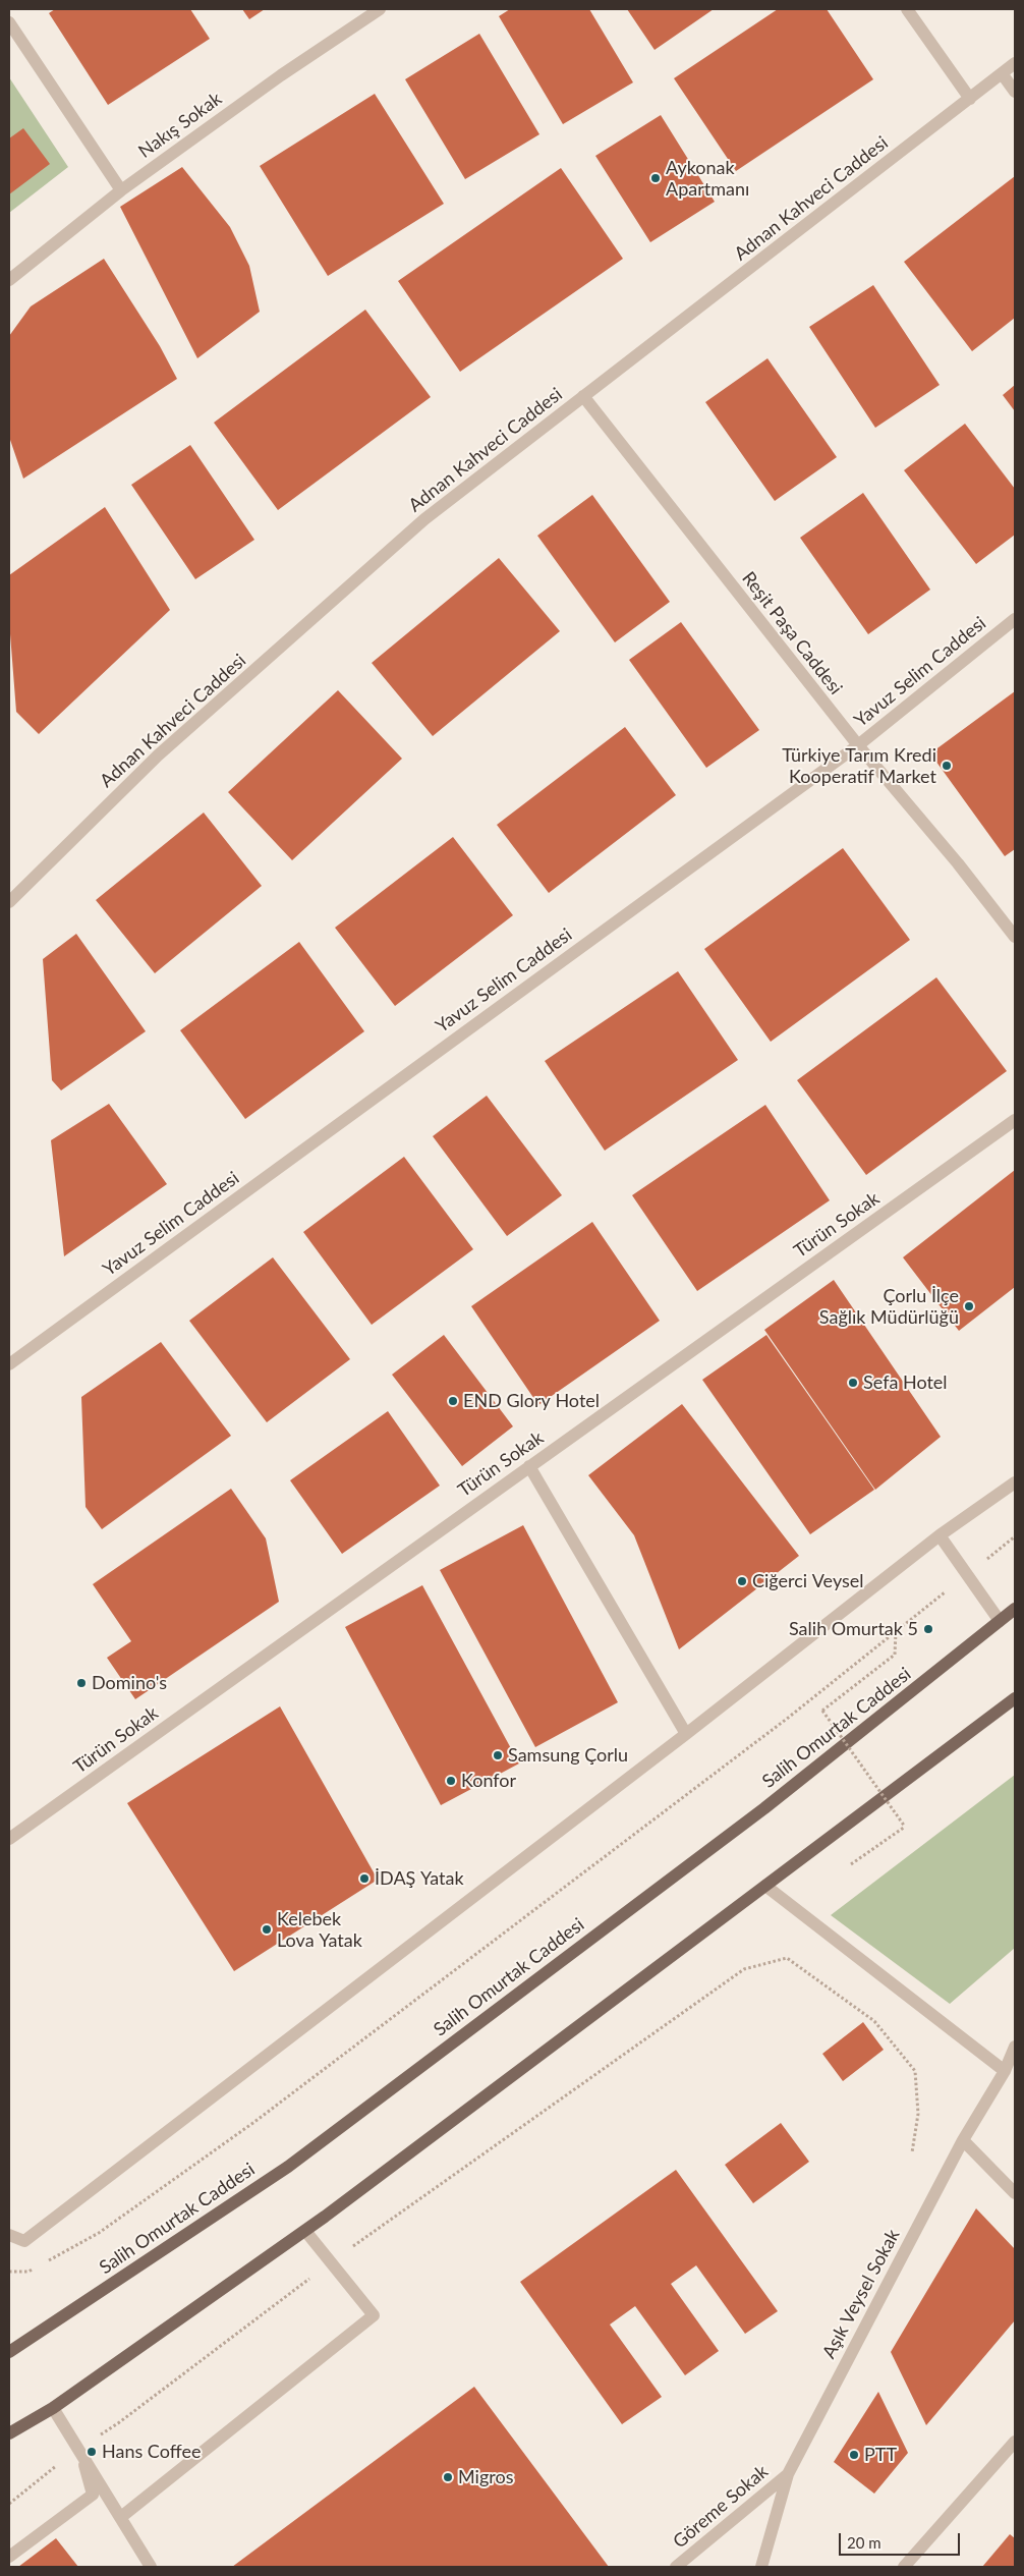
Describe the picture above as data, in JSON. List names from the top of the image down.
{
  "streets": {
    "main road": ["Salih Omurtak Caddesi"],
    "street": [
      "Nakış Sokak",
      "Adnan Kahveci Caddesi",
      "Reşit Paşa Caddesi",
      "Yavuz Selim Caddesi",
      "Türün Sokak",
      "Aşık Veysel Sokak",
      "Göreme Sokak"
    ]
  },
  "crossings": [
    ["Adnan Kahveci Caddesi", "Reşit Paşa Caddesi"],
    ["Reşit Paşa Caddesi", "Yavuz Selim Caddesi"],
    ["Aşık Veysel Sokak", "Göreme Sokak"]
  ],
  "places": [
    "Aykonak Apartmanı",
    "Türkiye Tarım Kredi Kooperatif Market",
    "Çorlu İlçe Sağlık Müdürlüğü",
    "Sefa Hotel",
    "END Glory Hotel",
    "Ciğerci Veysel",
    "Salih Omurtak 5",
    "Domino's",
    "Samsung Çorlu",
    "Konfor",
    "İDAŞ Yatak",
    "Kelebek Lova Yatak",
    "Hans Coffee",
    "PTT",
    "Migros"
  ],
  "scale_bar": "20 m"
}
